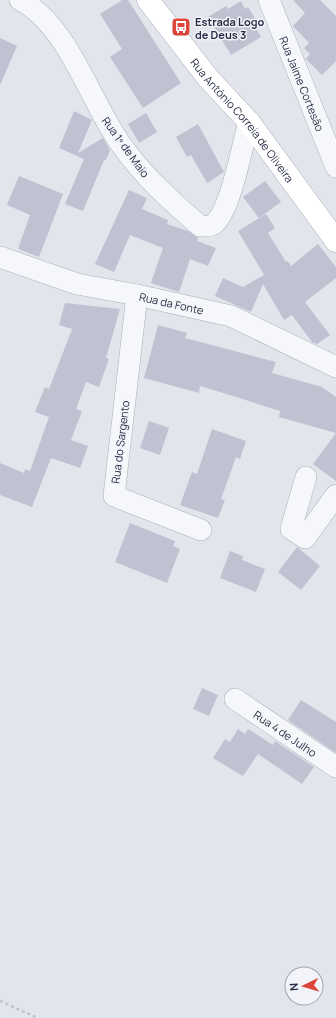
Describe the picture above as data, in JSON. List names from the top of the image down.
{
  "streets": {
    "street": [
      "Rua Jaime Cortesão",
      "Rua António Correia de Oliveira",
      "Rua 1º de Maio",
      "Rua da Fonte",
      "Rua do Sargento",
      "Rua 4 de Julho"
    ]
  },
  "crossings": [
    ["Rua António Correia de Oliveira", "Rua 1º de Maio"],
    ["Rua da Fonte", "Rua do Sargento"]
  ],
  "places": {
    "bus stop": ["Estrada Logo de Deus 3"]
  },
  "north": "left"
}
